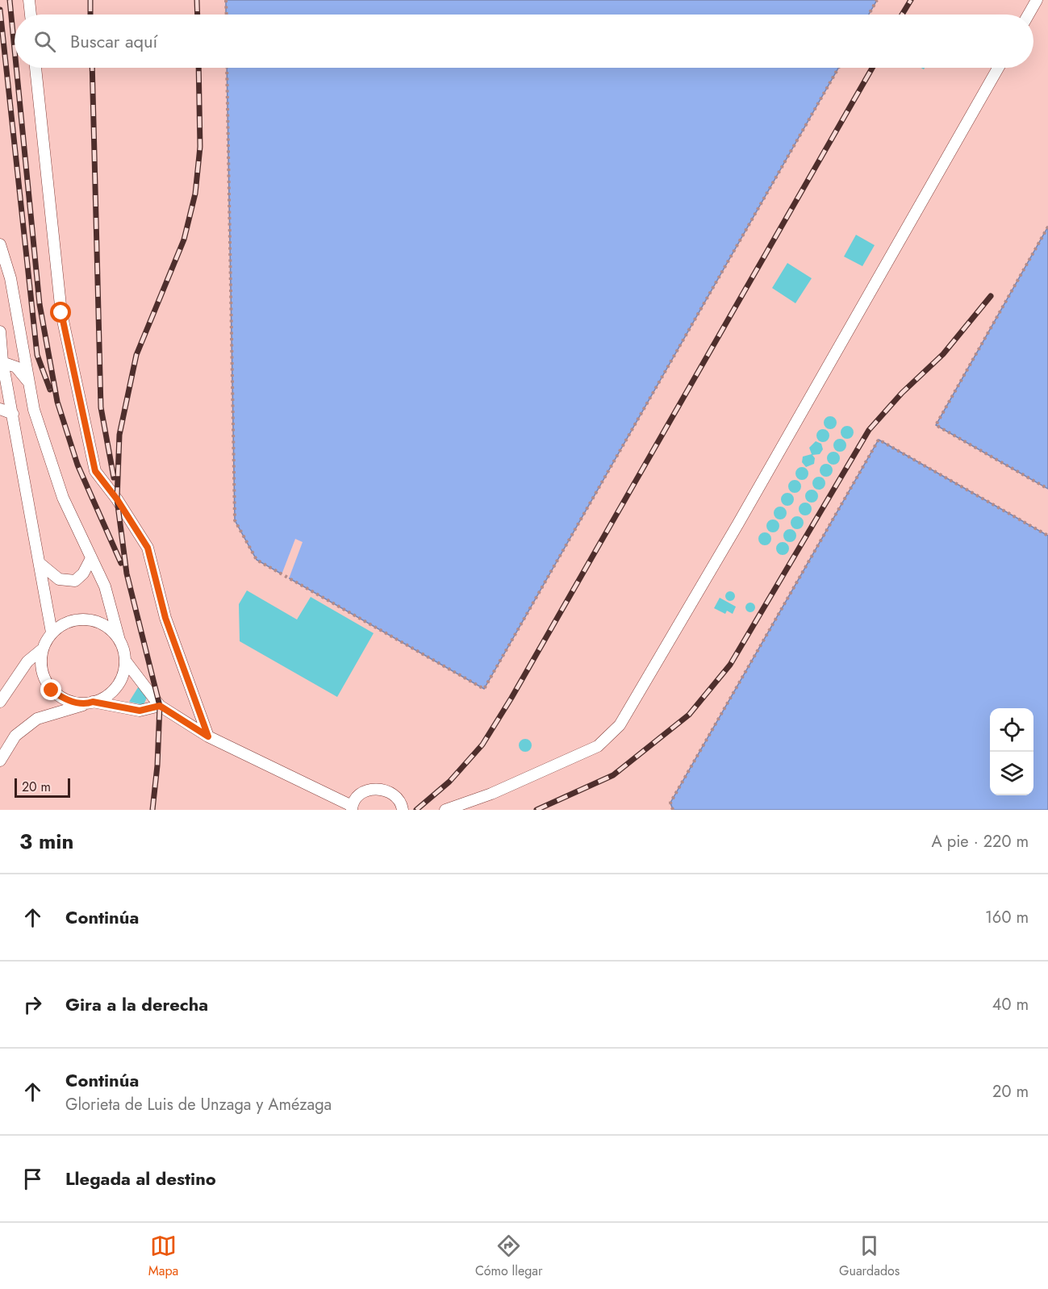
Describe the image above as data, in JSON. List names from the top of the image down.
{
  "scale_bar": "20 m",
  "page": {
    "search": "Buscar aquí",
    "scale": "20 m",
    "heading": ["3 min", "A pie · 220 m"],
    "list": [
      ["Continúa", "160 m"],
      ["Gira a la derecha", "40 m"],
      ["Continúa", "Glorieta de Luis de Unzaga y Amézaga", "20 m"],
      "Llegada al destino"
    ],
    "nav": ["Mapa", "Cómo llegar", "Guardados"]
  }
}
